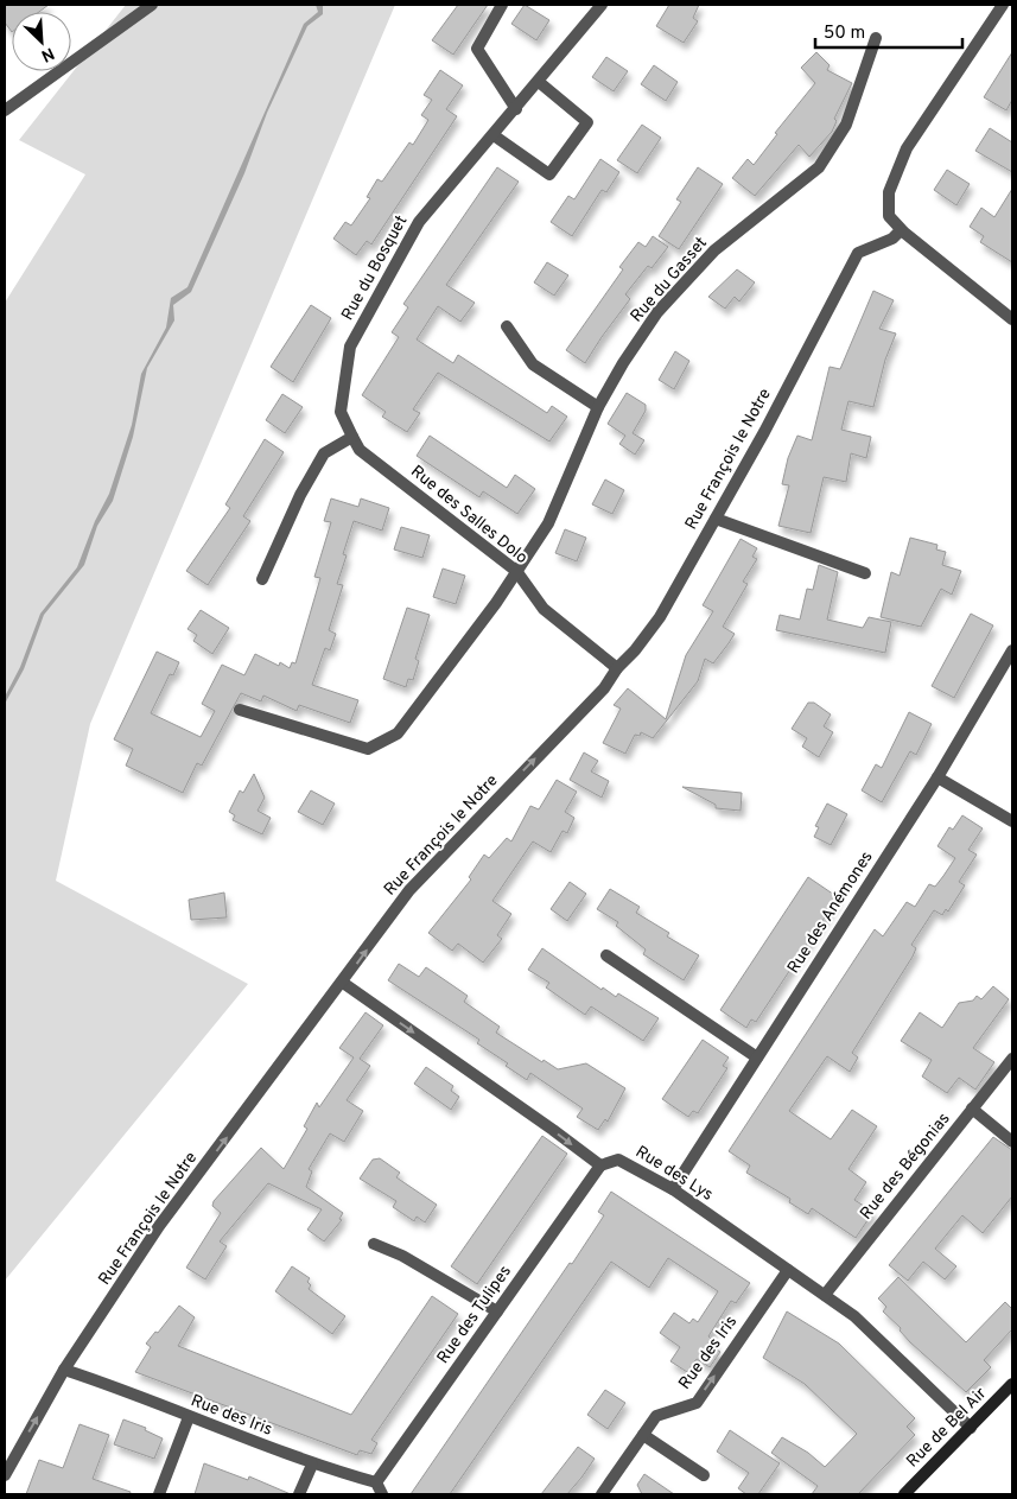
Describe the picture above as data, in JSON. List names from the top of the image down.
{
  "streets": {
    "main road": ["Rue de Bel Air"],
    "street": [
      "Rue du Bosquet",
      "Rue du Gasset",
      "Rue François le Notre",
      "Rue des Salles Dolo",
      "Rue des Anémones",
      "Rue des Bégonias",
      "Rue des Lys",
      "Rue des Tulipes",
      "Rue des Iris"
    ]
  },
  "crossings": [
    ["Rue du Bosquet", "Rue des Salles Dolo"],
    ["Rue du Gasset", "Rue des Salles Dolo"],
    ["Rue François le Notre", "Rue des Salles Dolo"],
    ["Rue François le Notre", "Rue des Iris"],
    ["Rue des Anémones", "Rue des Lys"],
    ["Rue des Bégonias", "Rue des Lys"],
    ["Rue des Lys", "Rue des Tulipes"],
    ["Rue des Lys", "Rue des Iris"],
    ["Rue des Lys", "Rue de Bel Air"],
    ["Rue des Tulipes", "Rue des Iris"]
  ],
  "one_way": ["Rue François le Notre"],
  "scale_bar": "50 m",
  "north": "bottom right"
}
